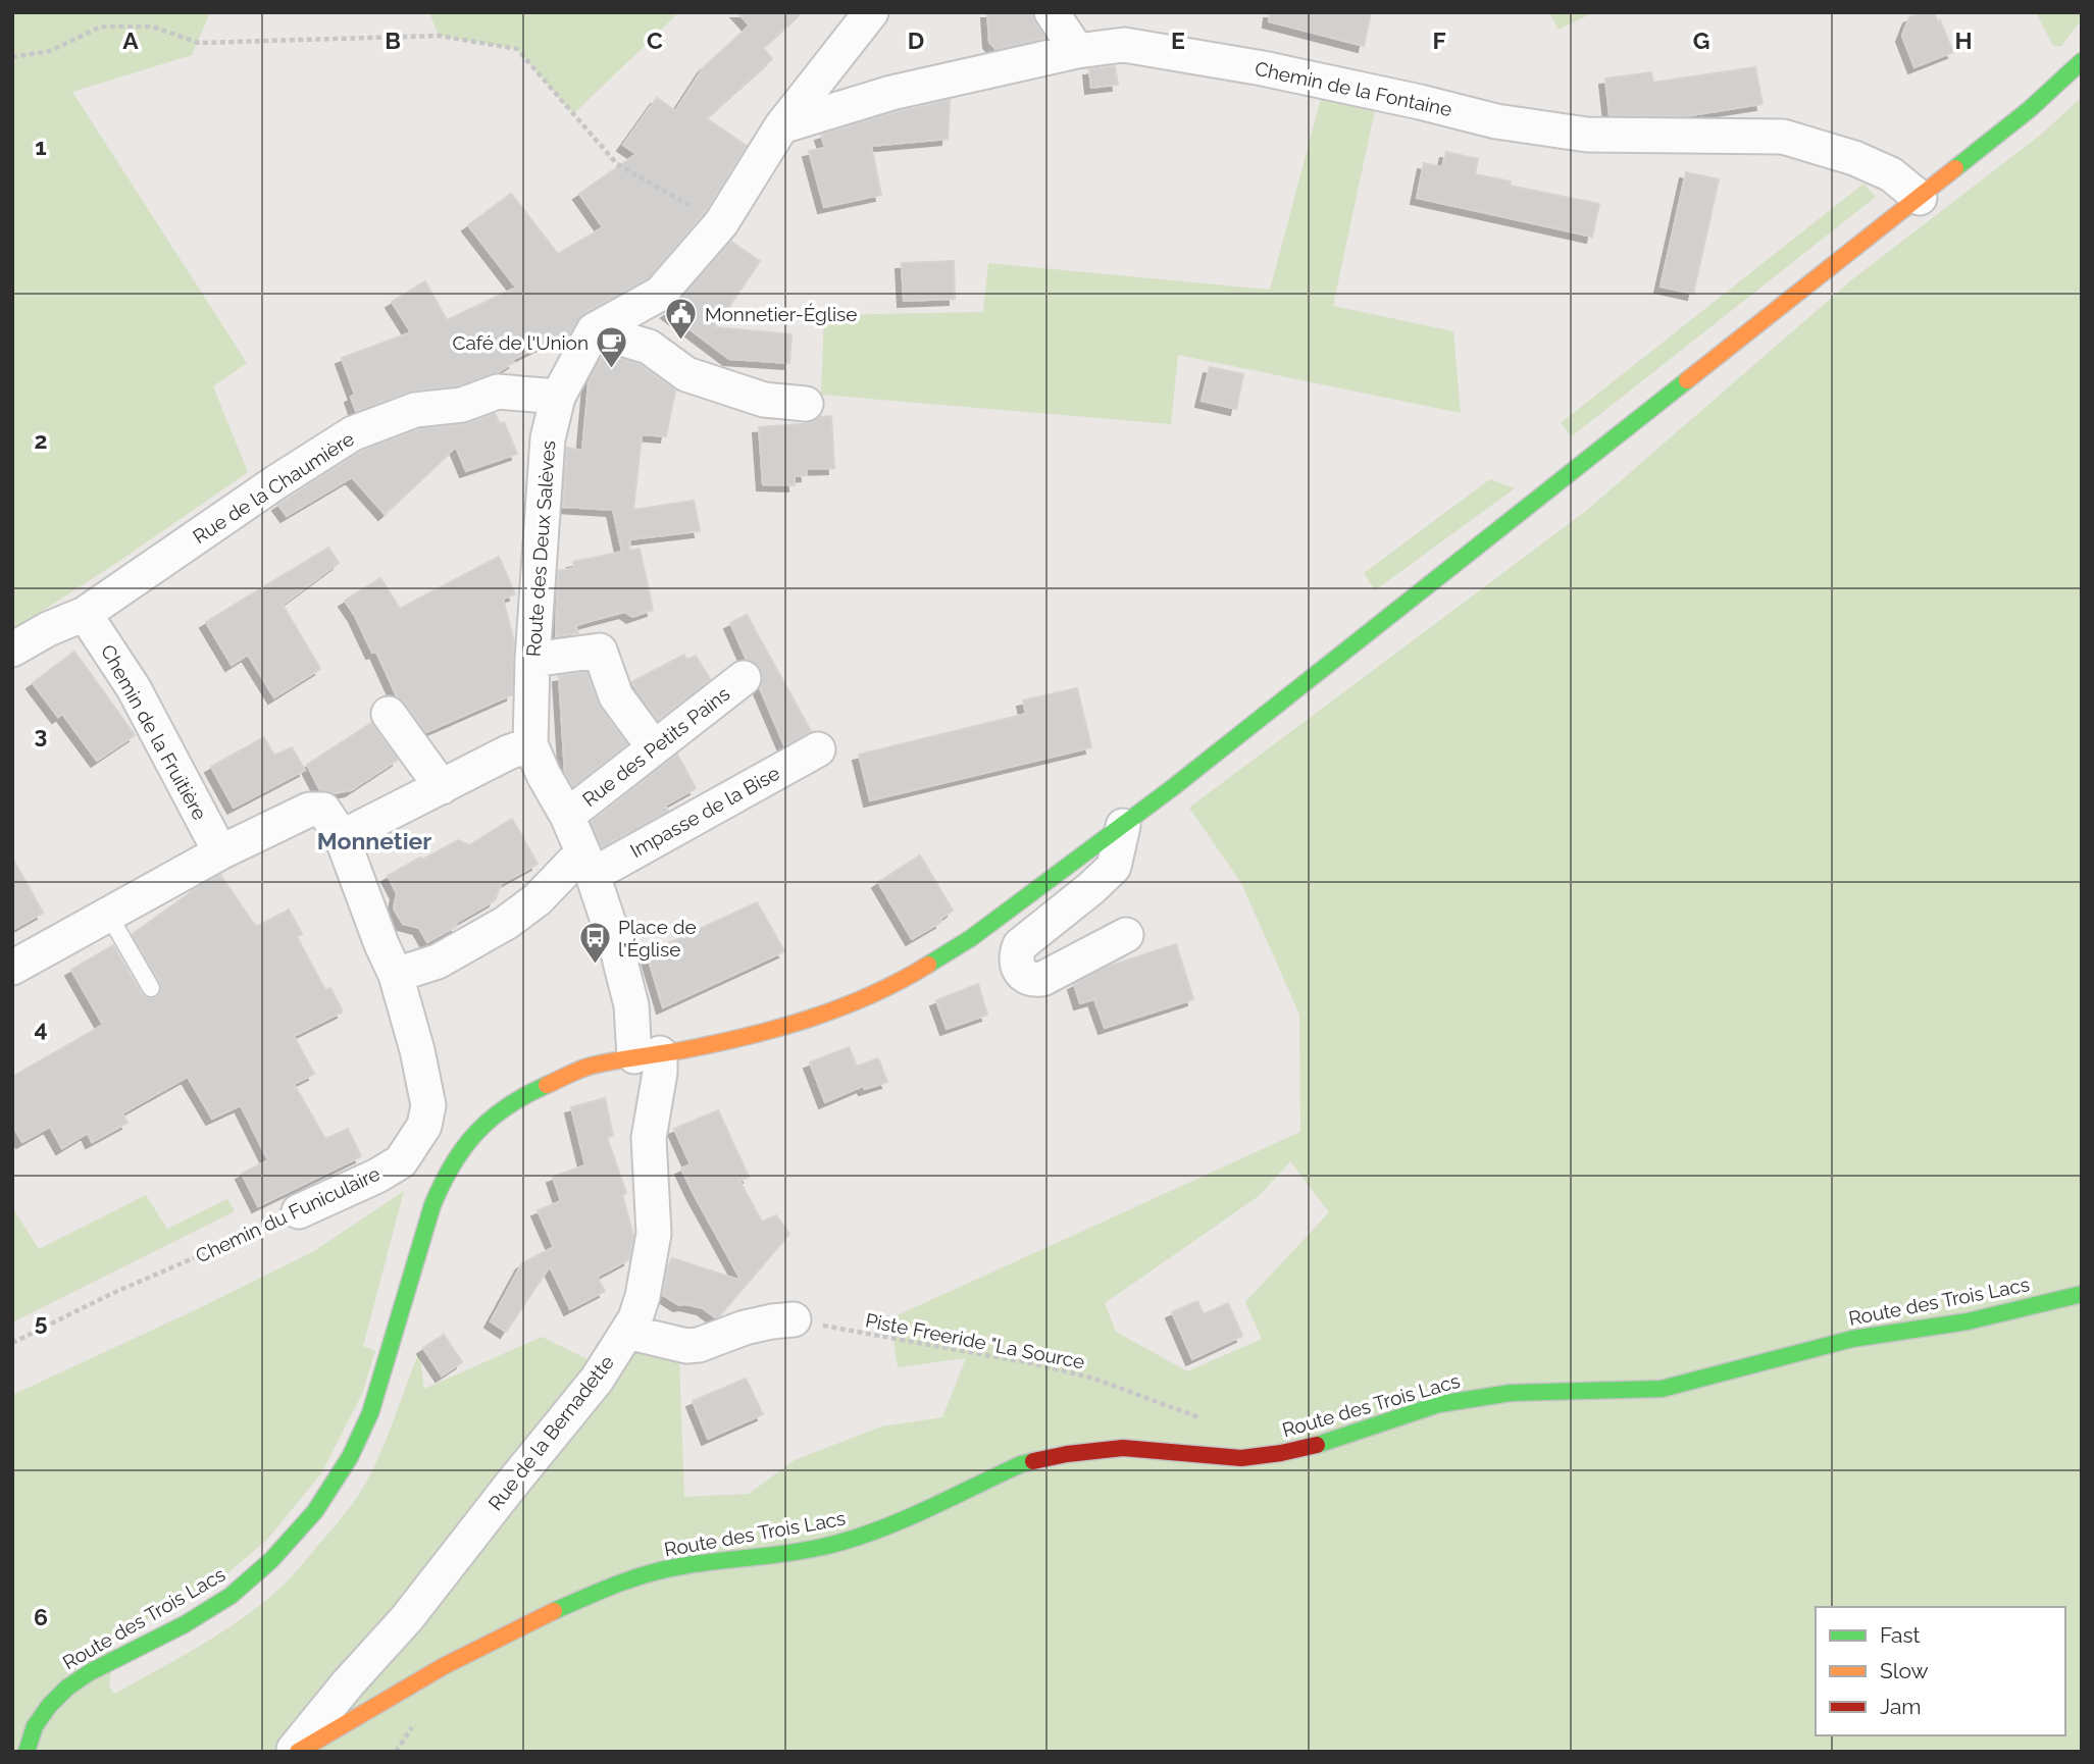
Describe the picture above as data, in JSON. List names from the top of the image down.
{
  "streets": {
    "street": [
      "Chemin de la Fontaine",
      "Rue de la Chaumière",
      "Route des Deux Salèves",
      "Chemin de la Fruitière",
      "Rue des Petits Pains",
      "Impasse de la Bise",
      "Chemin du Funiculaire",
      "Route des Trois Lacs",
      "Rue de la Bernadette"
    ],
    "path": ["Piste Freeride \"La Source"]
  },
  "crossings": [
    ["Chemin de la Fontaine", "Route des Trois Lacs"],
    ["Rue de la Chaumière", "Route des Deux Salèves"],
    ["Rue de la Chaumière", "Chemin de la Fruitière"],
    ["Route des Deux Salèves", "Rue des Petits Pains"],
    ["Route des Deux Salèves", "Impasse de la Bise"],
    ["Route des Deux Salèves", "Route des Trois Lacs"],
    ["Route des Deux Salèves", "Rue de la Bernadette"],
    ["Chemin de la Fruitière", "Chemin du Funiculaire"],
    ["Impasse de la Bise", "Chemin du Funiculaire"],
    ["Route des Trois Lacs", "Rue de la Bernadette"]
  ],
  "districts": ["Monnetier"],
  "places": {
    "public building": ["Monnetier-Église"],
    "cafe": ["Café de l'Union"],
    "bus stop": ["Place de l'Église"]
  },
  "legend": ["Fast", "Slow", "Jam"],
  "grid": {
    "columns": [
      "A",
      "B",
      "C",
      "D",
      "E",
      "F",
      "G",
      "H"
    ],
    "rows": [
      "1",
      "2",
      "3",
      "4",
      "5",
      "6"
    ]
  }
}
